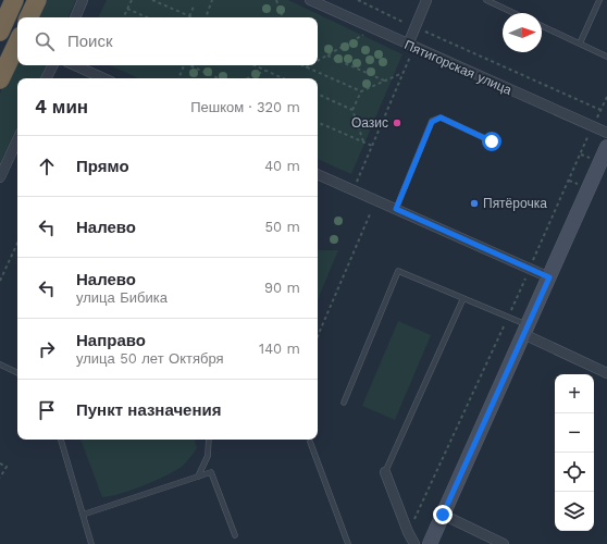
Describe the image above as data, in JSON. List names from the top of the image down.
{
  "streets": {
    "street": ["Пятигорская улица"]
  },
  "places": ["Оазис", "Пятёрочка"],
  "north": "right",
  "page": {
    "search": "Поиск",
    "heading": ["4 мин", "Пешком · 320 m"],
    "list": [
      ["Прямо", "40 m"],
      ["Налево", "50 m"],
      ["Налево", "улица Бибика", "90 m"],
      ["Направо", "улица 50 лет Октября", "140 m"],
      "Пункт назначения"
    ],
    "map_buttons": ["+", "−"]
  }
}
